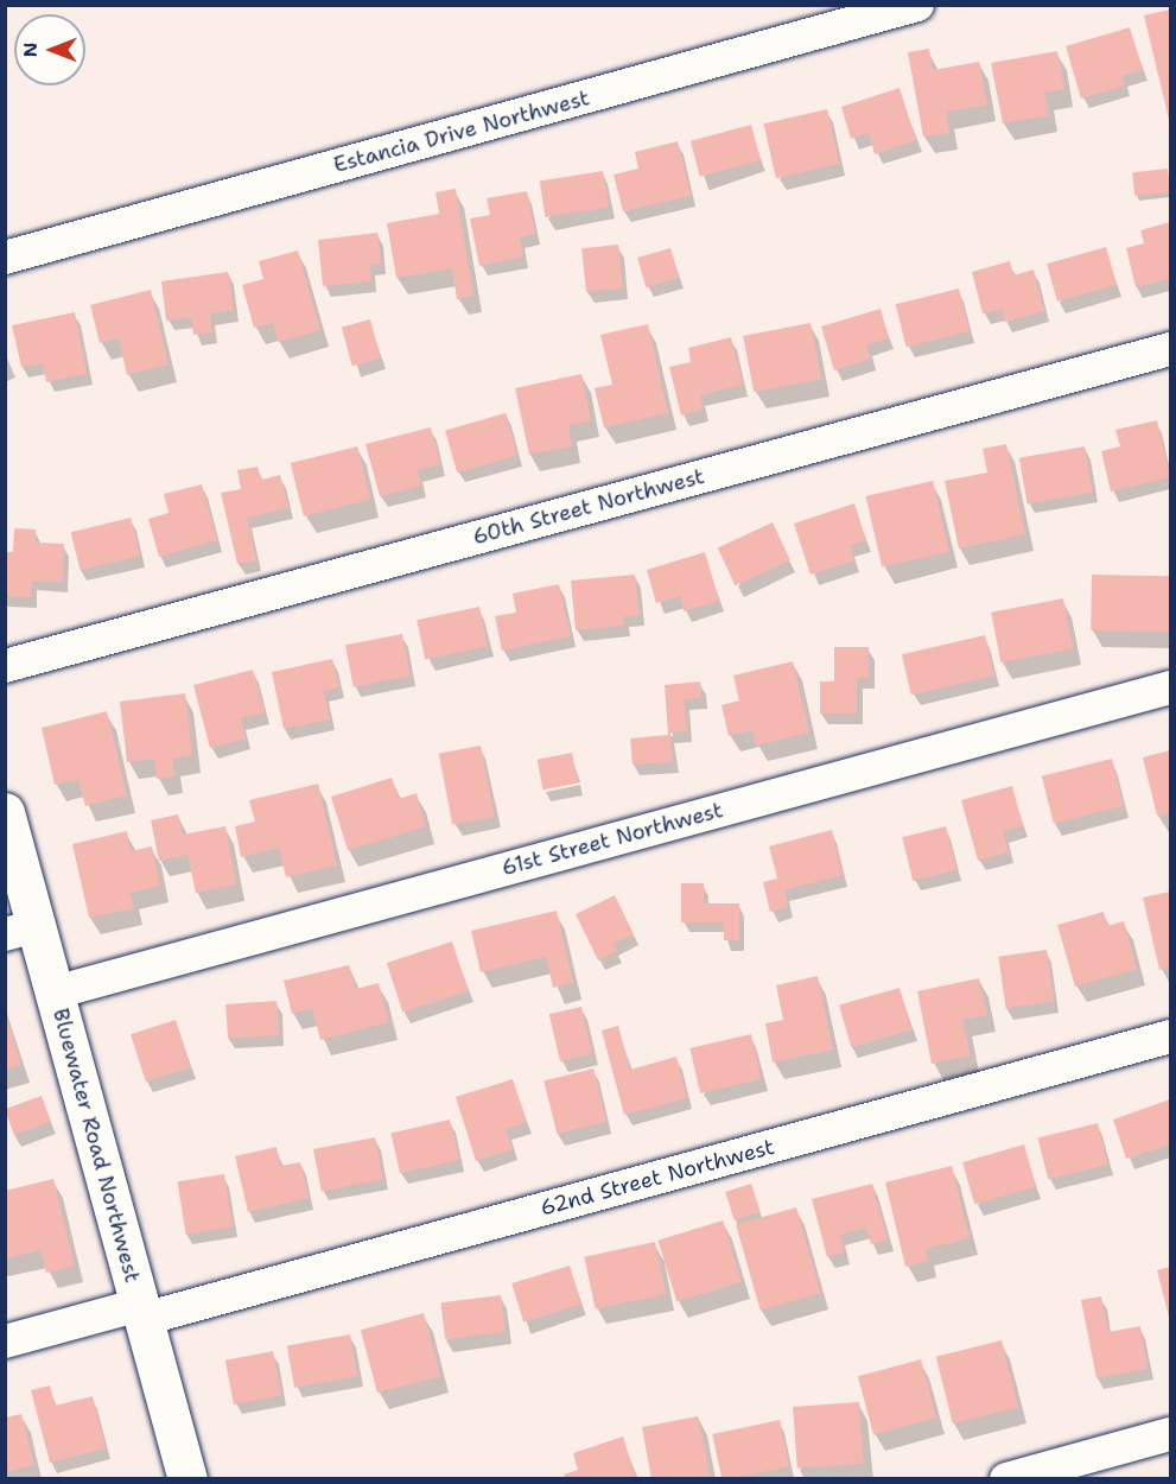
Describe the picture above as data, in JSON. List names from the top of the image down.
{
  "streets": {
    "street": [
      "Estancia Drive Northwest",
      "60th Street Northwest",
      "61st Street Northwest",
      "Bluewater Road Northwest",
      "62nd Street Northwest"
    ]
  },
  "crossings": [
    ["61st Street Northwest", "Bluewater Road Northwest"],
    ["Bluewater Road Northwest", "62nd Street Northwest"]
  ],
  "north": "left"
}
